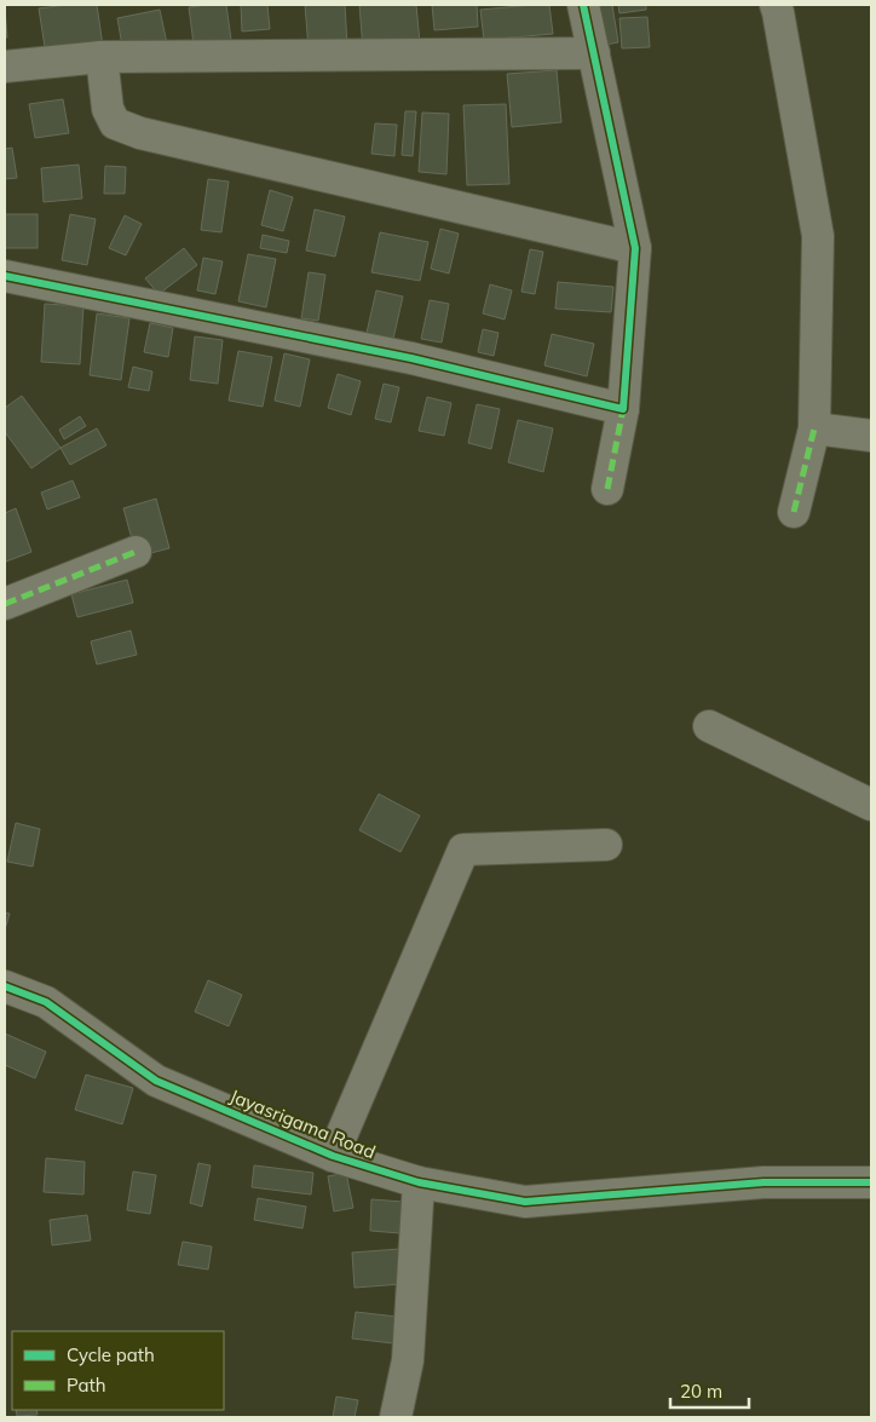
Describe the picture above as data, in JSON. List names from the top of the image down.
{
  "streets": {
    "street": ["Jayasrigama Road"]
  },
  "legend": ["Cycle path", "Path"],
  "scale_bar": "20 m"
}
